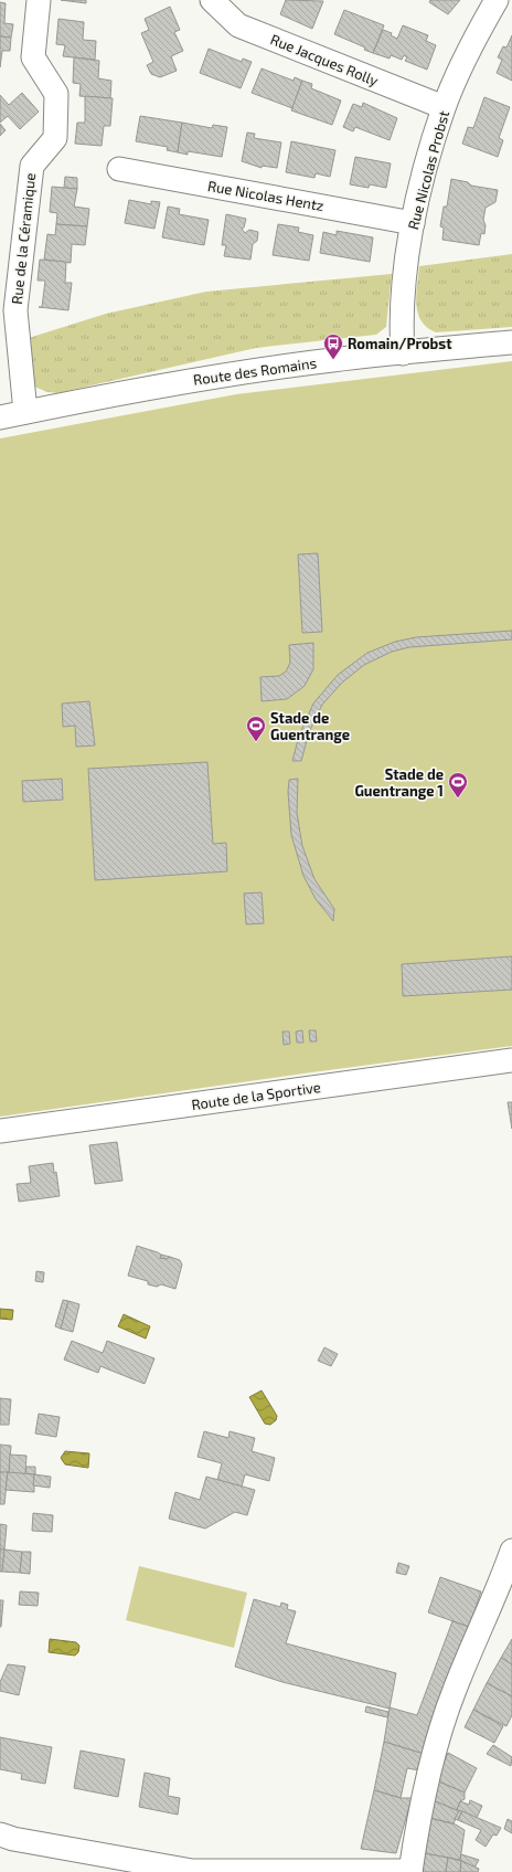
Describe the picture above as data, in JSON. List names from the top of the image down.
{
  "streets": {
    "street": [
      "Rue Jacques Rolly",
      "Rue Nicolas Probst",
      "Rue Nicolas Hentz",
      "Rue de la Céramique",
      "Route des Romains",
      "Route de la Sportive"
    ]
  },
  "crossings": [
    ["Rue Jacques Rolly", "Rue Nicolas Probst"],
    ["Rue Nicolas Probst", "Rue Nicolas Hentz"],
    ["Rue Nicolas Probst", "Route des Romains"],
    ["Rue de la Céramique", "Route des Romains"]
  ],
  "places": {
    "bus stop": ["Romain/Probst"],
    "sports": ["Stade de Guentrange", "Stade de Guentrange 1"]
  }
}
